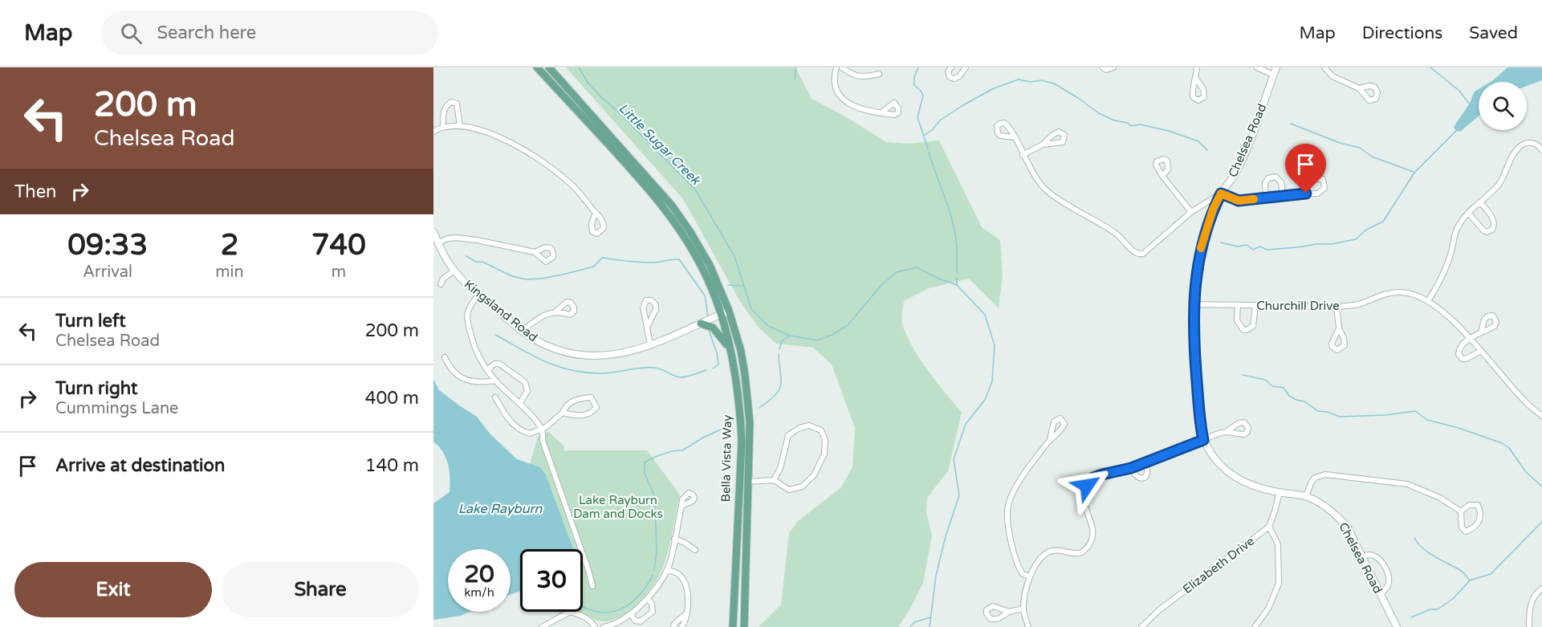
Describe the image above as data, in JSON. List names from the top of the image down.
{
  "streets": {
    "main road": ["Bella Vista Way"],
    "street": [
      "Chelsea Road",
      "Churchill Drive",
      "Kingsland Road",
      "Elizabeth Drive"
    ]
  },
  "crossings": [
    ["Chelsea Road", "Churchill Drive"],
    ["Kingsland Road", "Bella Vista Way"]
  ],
  "water": ["Little Sugar Creek", "Lake Rayburn"],
  "parks": ["Lake Rayburn Dam and Docks"],
  "page": {
    "header": "Map",
    "search": "Search here",
    "nav": ["Map", "Directions", "Saved"],
    "turn": ["200 m", "Chelsea Road"],
    "then": "Then",
    "eta": [
      "09:33",
      "Arrival",
      "2",
      "min",
      "740",
      "m"
    ],
    "list": [
      {
        "name": "Turn left",
        "note": "Chelsea Road",
        "value": "200 m"
      },
      {
        "name": "Turn right",
        "note": "Cummings Lane",
        "value": "400 m"
      },
      {
        "name": "Arrive at destination",
        "value": "140 m"
      }
    ],
    "speed": "20 km/h",
    "limit": "30",
    "buttons": ["Exit", "Share"]
  }
}
